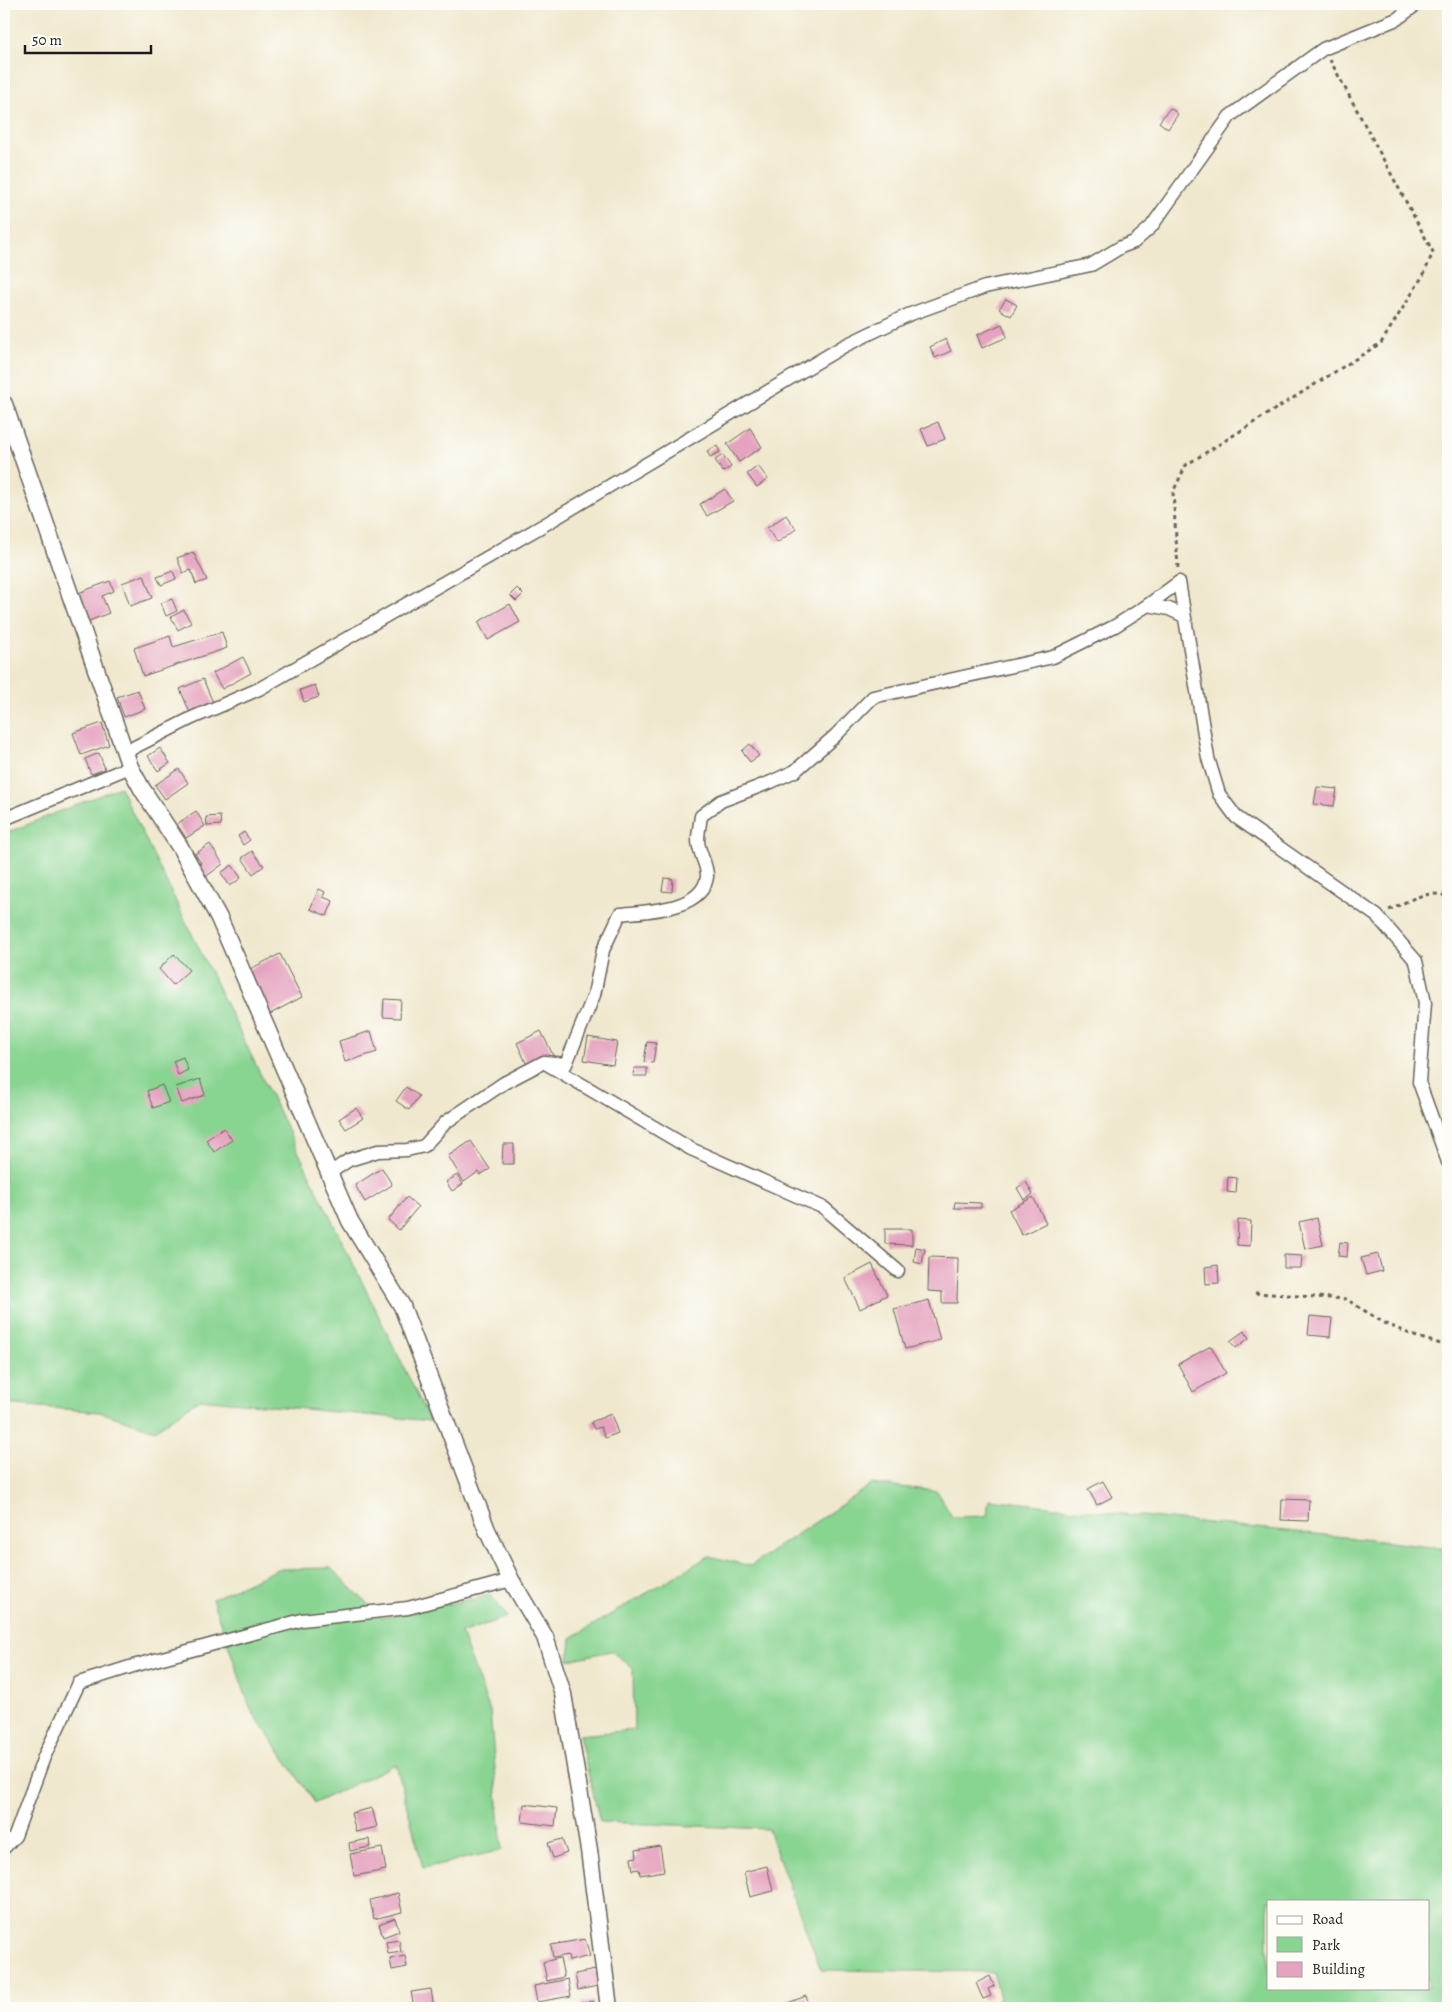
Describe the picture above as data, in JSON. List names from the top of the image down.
{
  "legend": ["Road", "Park", "Building"],
  "scale_bar": "50 m"
}
